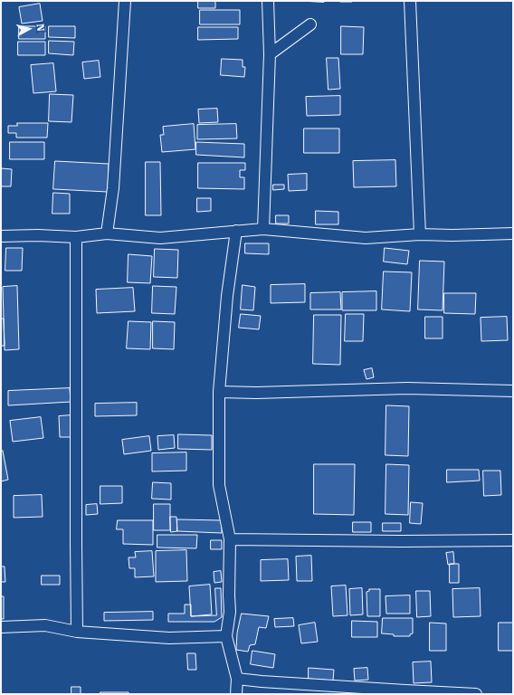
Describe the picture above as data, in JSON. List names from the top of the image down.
{
  "north": "right"
}
